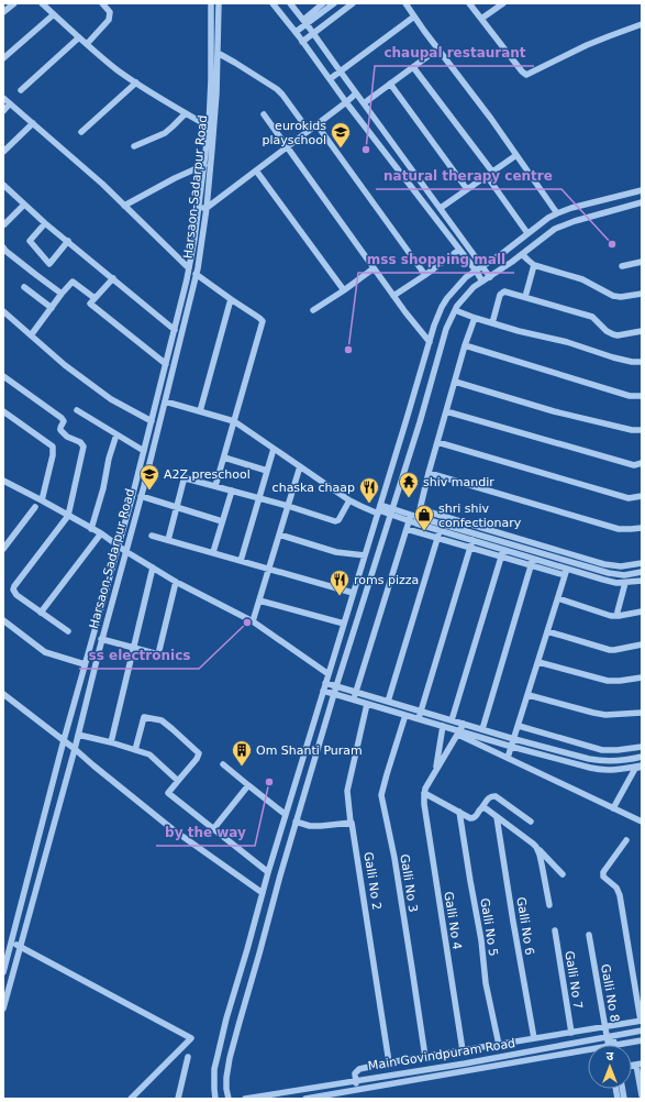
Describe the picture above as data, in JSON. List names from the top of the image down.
{
  "streets": {
    "street": [
      "Harsaon-Sadarpur Road",
      "Galli No 2",
      "Galli No 3",
      "Galli No 4",
      "Galli No 6",
      "Galli No 5",
      "Galli No 7",
      "Galli No 8",
      "Main Govindpuram Road"
    ]
  },
  "crossings": [
    ["Galli No 8", "Main Govindpuram Road"]
  ],
  "places": {
    "school or university": ["eurokids playschool", "A2Z preschool"],
    "other": [
      "chaupal restaurant",
      "natural therapy centre",
      "mss shopping mall",
      "ss electronics",
      "by the way"
    ],
    "temple": ["shiv mandir"],
    "restaurant": ["chaska chaap", "roms pizza"],
    "shop": ["shri shiv confectionary"],
    "building": ["Om Shanti Puram"]
  },
  "north": "top"
}
